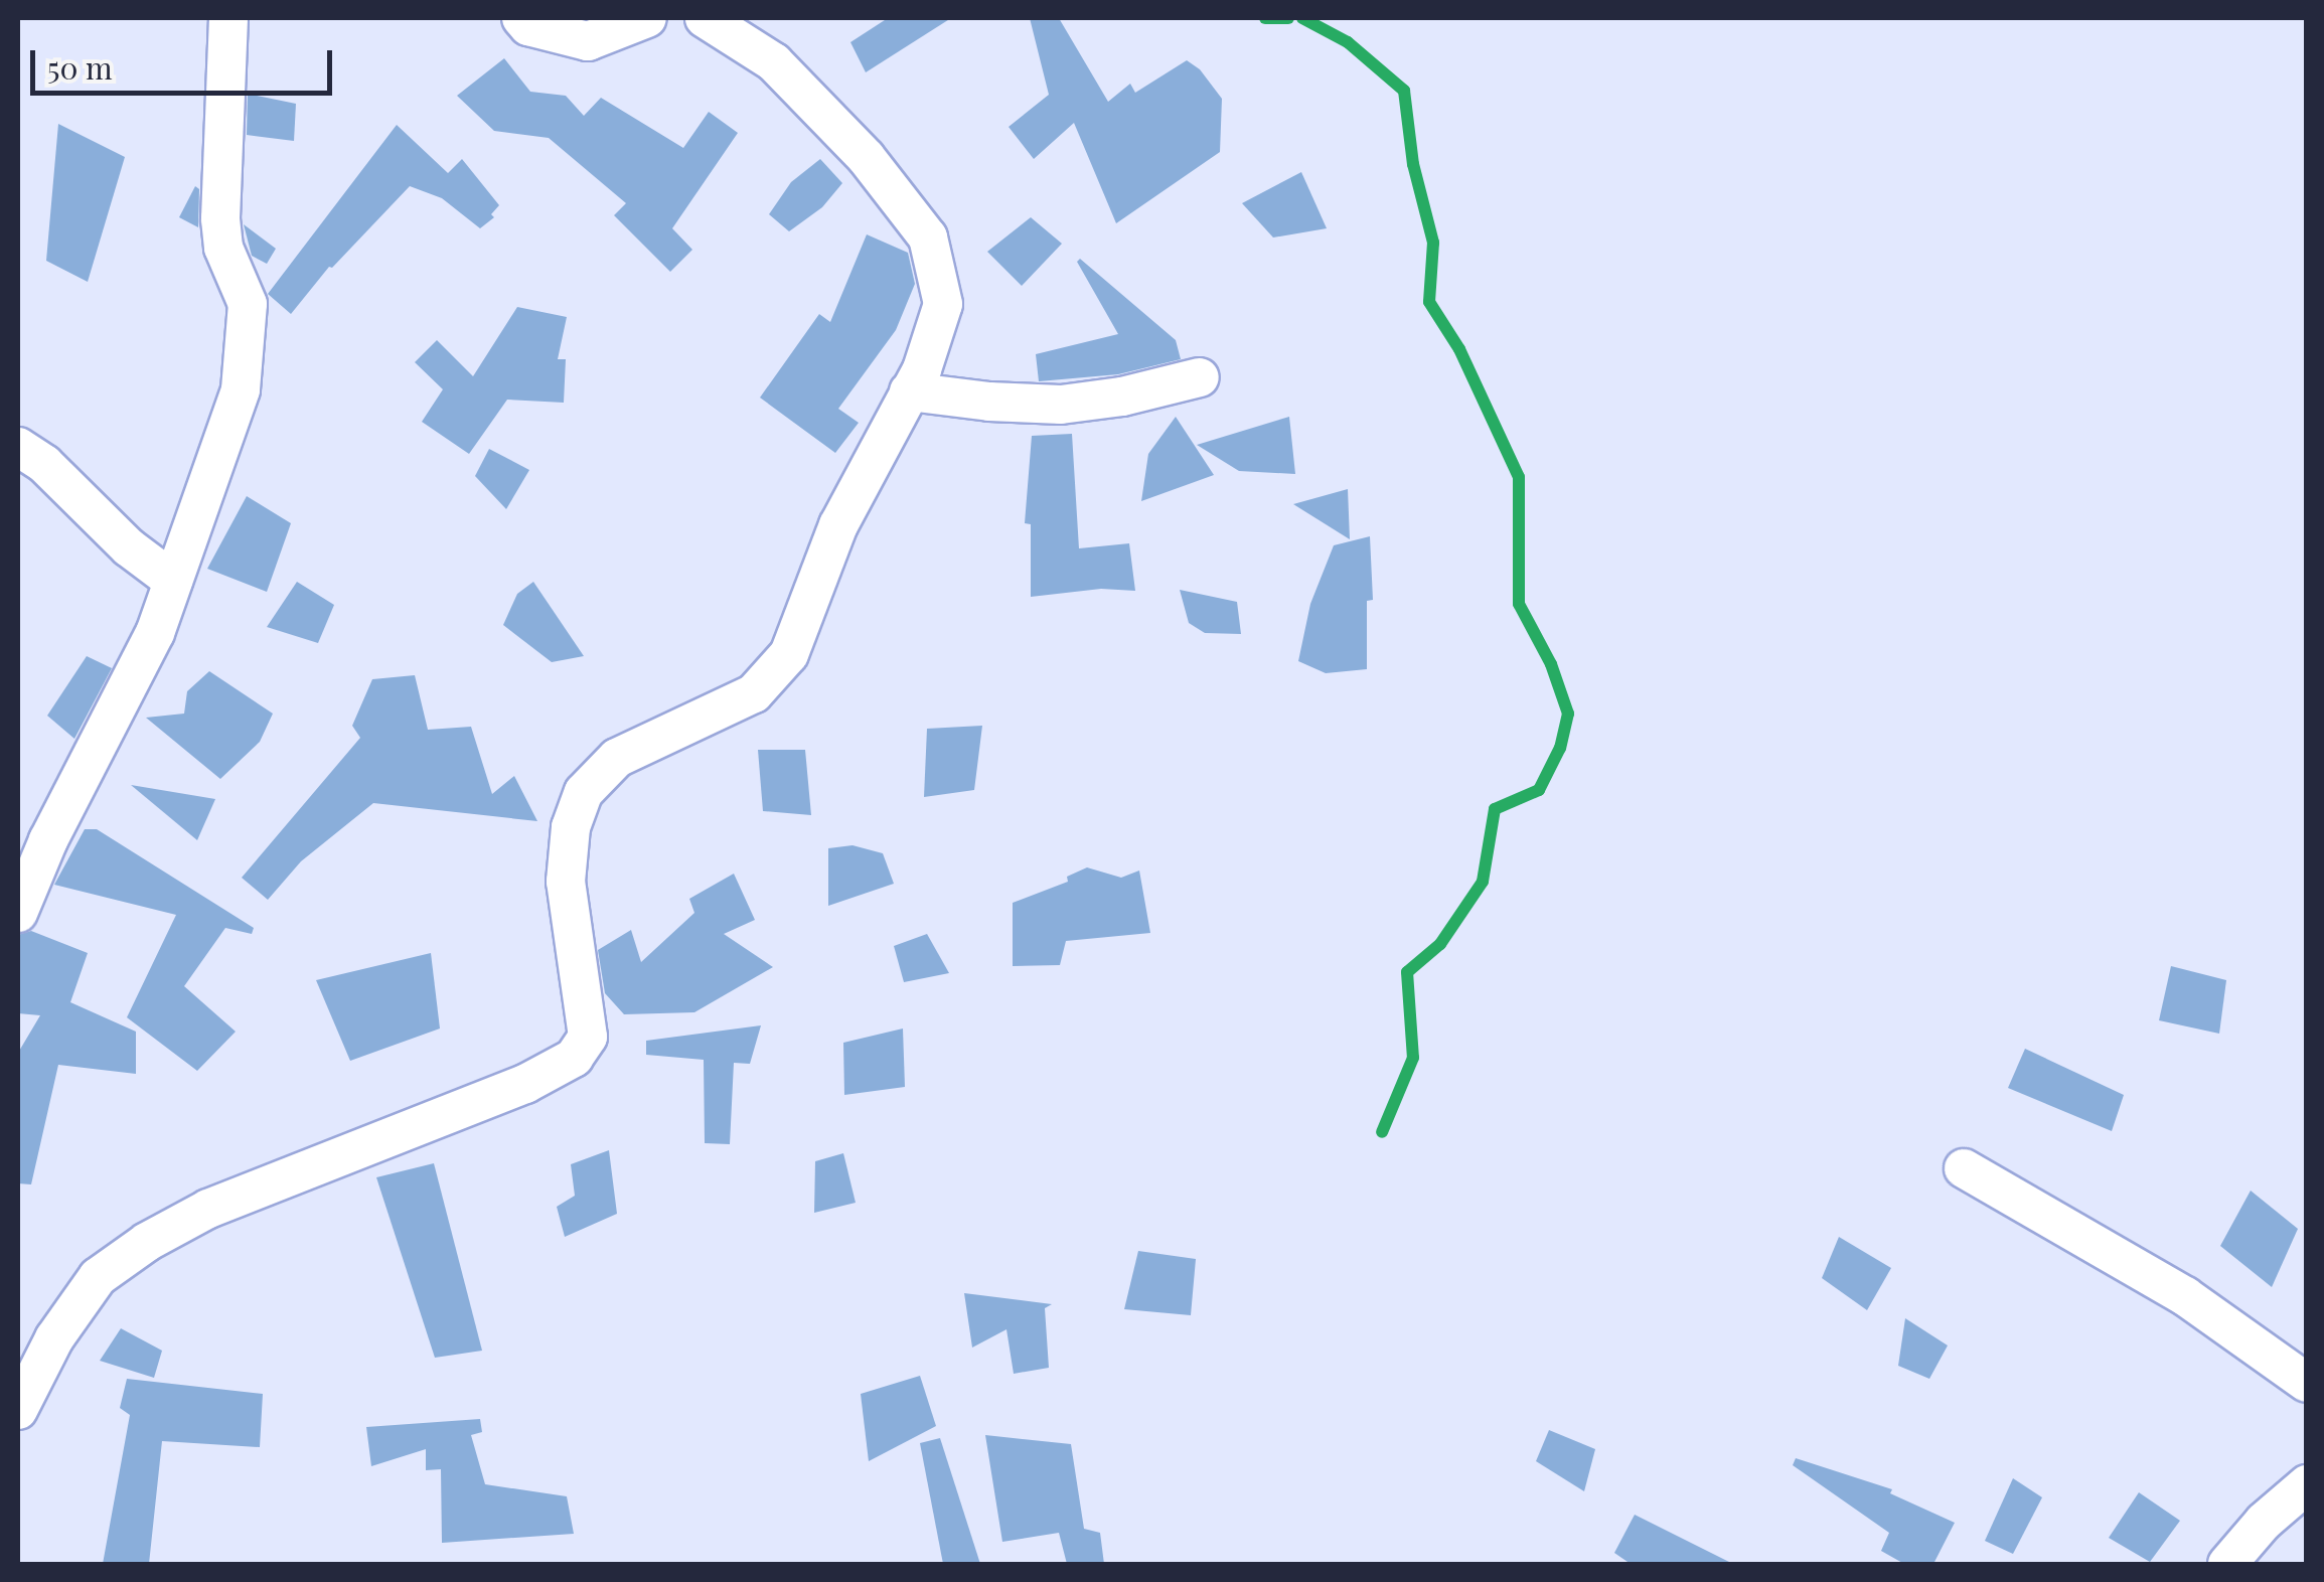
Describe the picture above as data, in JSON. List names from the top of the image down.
{
  "scale_bar": "50 m"
}
